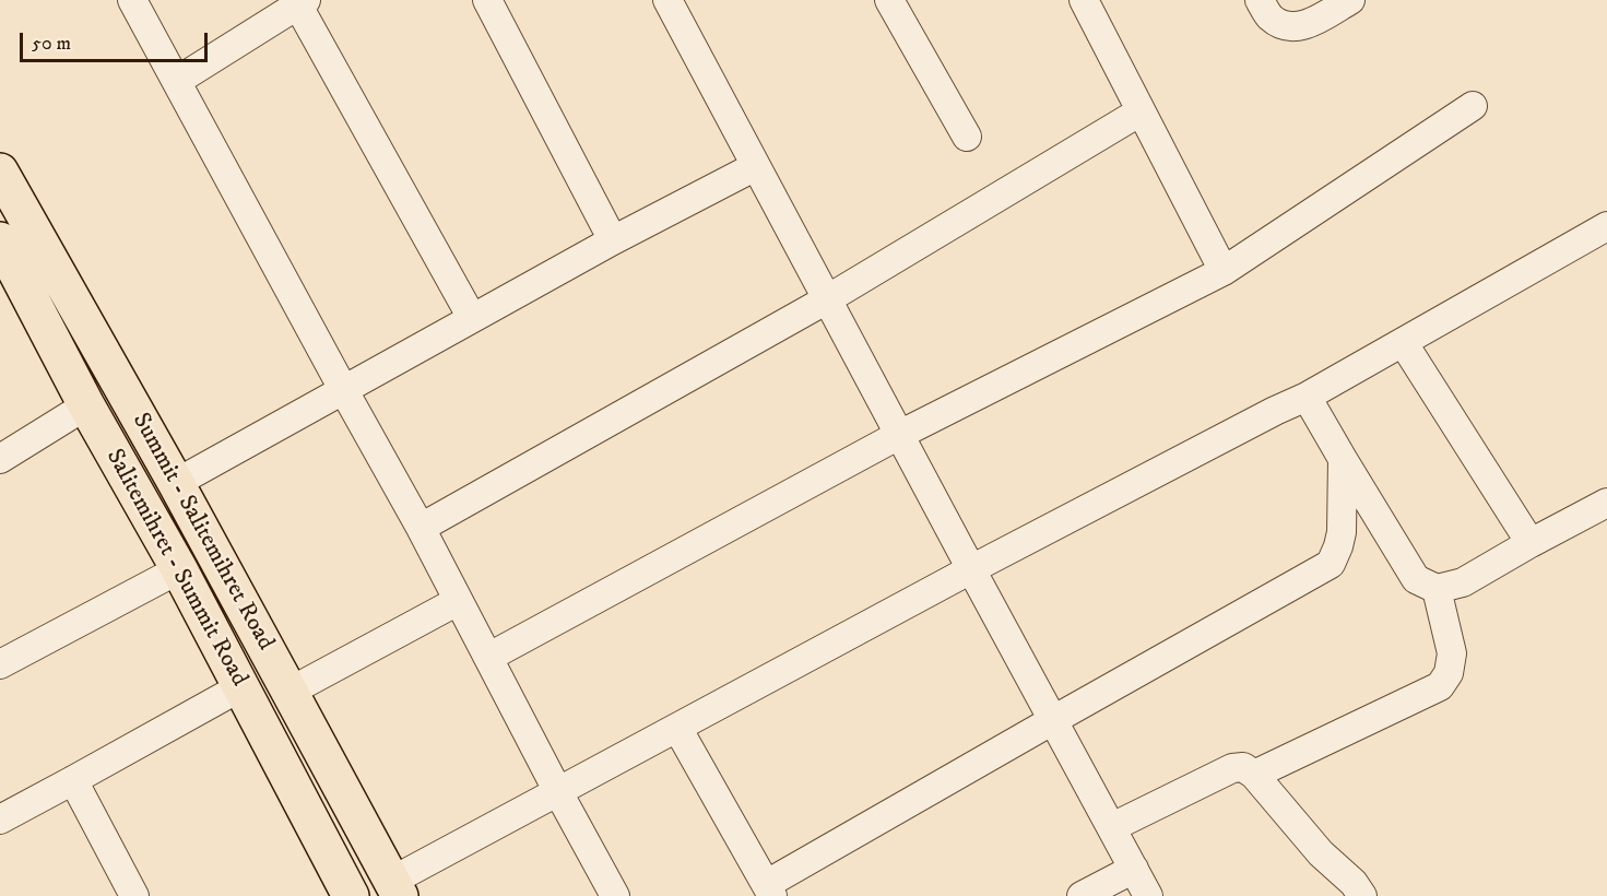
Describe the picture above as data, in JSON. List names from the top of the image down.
{
  "streets": {
    "main road": ["Summit - Salitemihret Road", "Salitemihret - Summit Road"]
  },
  "scale_bar": "50 m"
}
